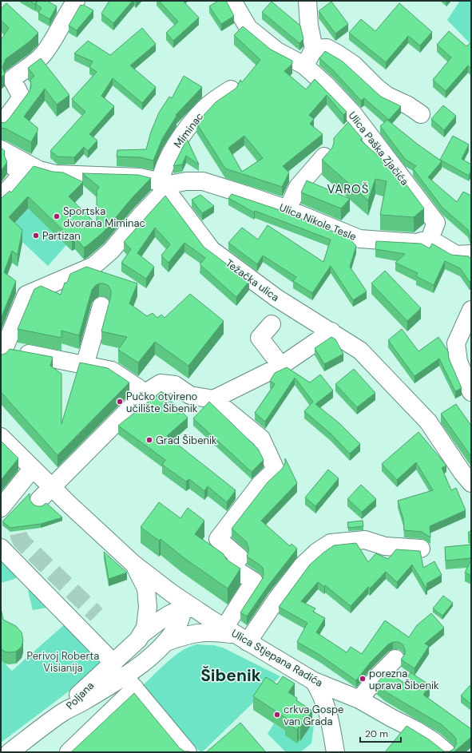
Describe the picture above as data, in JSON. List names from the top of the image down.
{
  "streets": {
    "street": [
      "Miminac",
      "Ulica Paška Zjačića",
      "Ulica Nikole Tesle",
      "Težačka ulica",
      "Ulica Stjepana Radića",
      "Poljana"
    ]
  },
  "crossings": [
    ["Miminac", "Ulica Nikole Tesle"],
    ["Miminac", "Težačka ulica"],
    ["Ulica Paška Zjačića", "Ulica Nikole Tesle"],
    ["Ulica Nikole Tesle", "Težačka ulica"],
    ["Ulica Stjepana Radića", "Poljana"]
  ],
  "districts": ["VAROŠ", "Šibenik"],
  "parks": ["Perivoj Roberta Visianija"],
  "places": [
    "Sportska dvorana Miminac",
    "Partizan",
    "Pučko otvireno učilište Šibenik",
    "Grad Šibenik",
    "porezna uprava Šibenik",
    "crkva Gospe van Grada"
  ],
  "scale_bar": "20 m"
}
